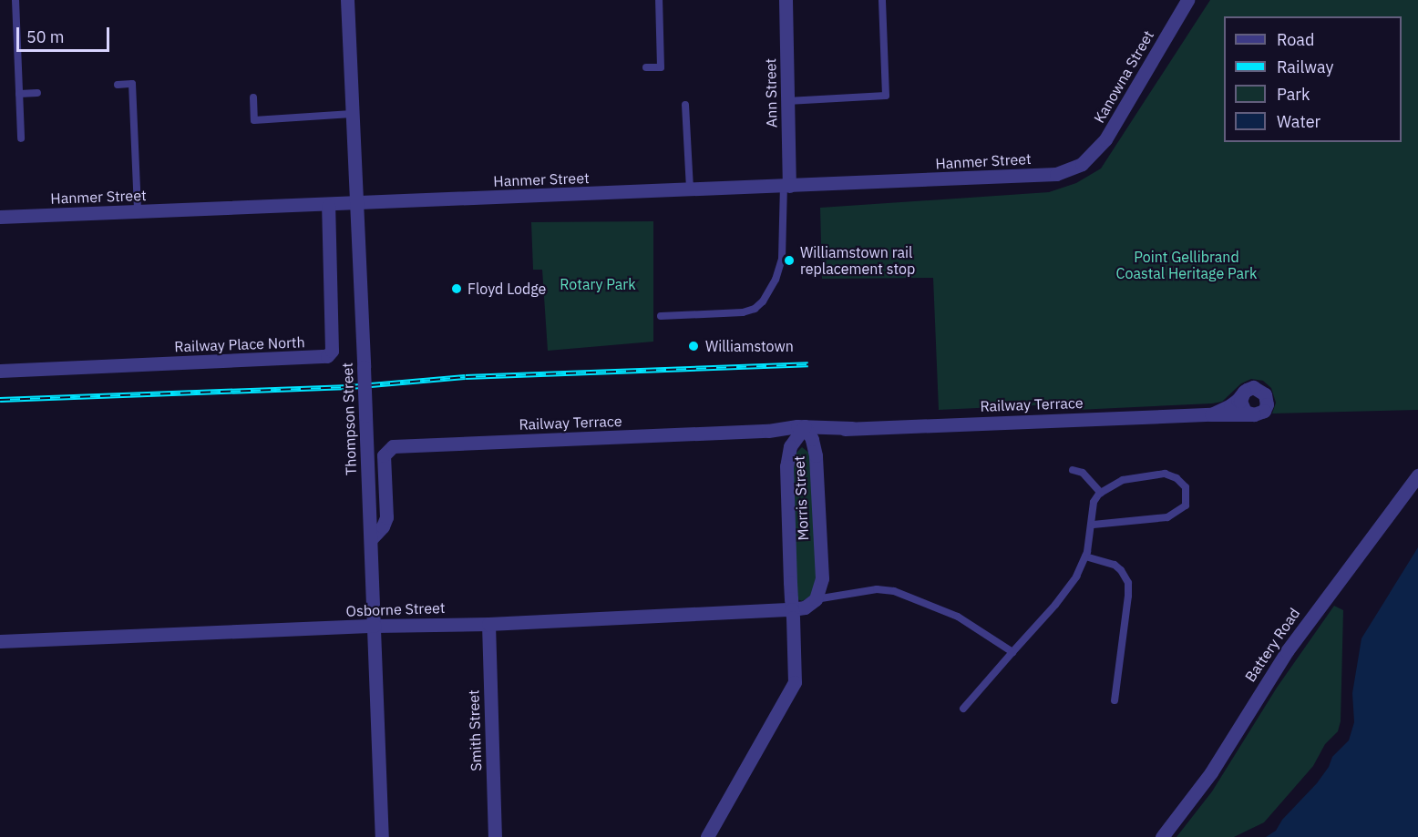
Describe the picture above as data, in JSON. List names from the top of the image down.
{
  "streets": {
    "street": [
      "Kanowna Street",
      "Ann Street",
      "Hanmer Street",
      "Railway Place North",
      "Railway Terrace",
      "Thompson Street",
      "Morris Street",
      "Osborne Street",
      "Battery Road",
      "Smith Street"
    ]
  },
  "crossings": [
    ["Kanowna Street", "Hanmer Street"],
    ["Ann Street", "Hanmer Street"],
    ["Hanmer Street", "Railway Place North"],
    ["Hanmer Street", "Thompson Street"],
    ["Railway Terrace", "Thompson Street"],
    ["Railway Terrace", "Morris Street"],
    ["Thompson Street", "Osborne Street"],
    ["Morris Street", "Osborne Street"],
    ["Osborne Street", "Smith Street"]
  ],
  "parks": ["Point Gellibrand Coastal Heritage Park", "Rotary Park"],
  "places": ["Williamstown rail replacement stop", "Floyd Lodge", "Williamstown"],
  "legend": [
    "Road",
    "Railway",
    "Park",
    "Water"
  ],
  "scale_bar": "50 m"
}
